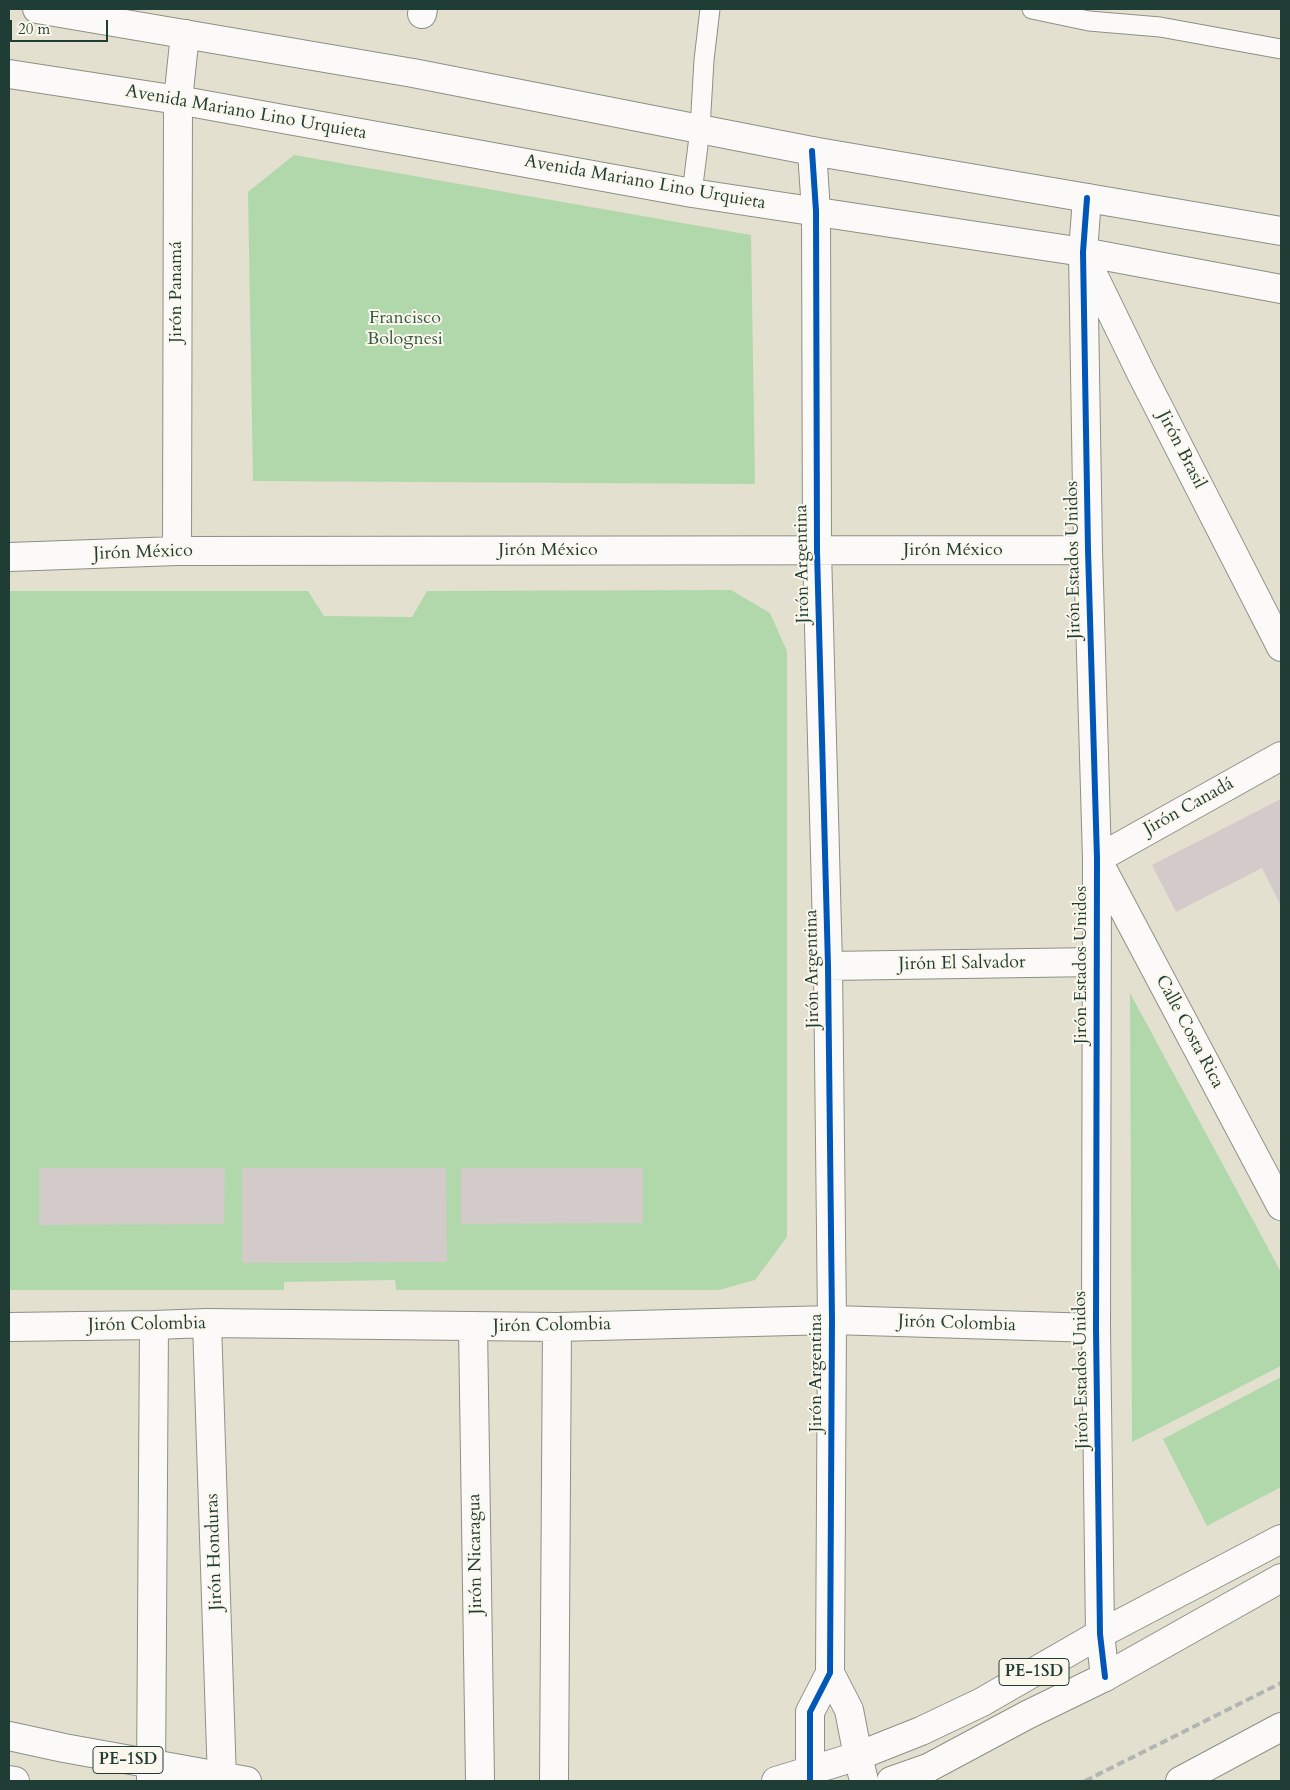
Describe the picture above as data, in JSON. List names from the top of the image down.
{
  "streets": {
    "main road": [
      "Avenida Mariano Lino Urquieta",
      "Jirón Panamá",
      "Jirón Brasil",
      "Jirón México",
      "Jirón Estados Unidos",
      "Jirón Argentina",
      "Jirón Canadá",
      "Jirón El Salvador",
      "Calle Costa Rica",
      "Jirón Colombia",
      "Jirón Honduras",
      "Jirón Nicaragua",
      "PE-1SD"
    ]
  },
  "crossings": [
    ["Avenida Mariano Lino Urquieta", "Jirón Panamá"],
    ["Avenida Mariano Lino Urquieta", "Jirón Brasil"],
    ["Avenida Mariano Lino Urquieta", "Jirón Estados Unidos"],
    ["Avenida Mariano Lino Urquieta", "Jirón Argentina"],
    ["Jirón Panamá", "Jirón México"],
    ["Jirón Brasil", "Jirón Estados Unidos"],
    ["Jirón México", "Jirón Estados Unidos"],
    ["Jirón México", "Jirón Argentina"],
    ["Jirón Estados Unidos", "Jirón Canadá"],
    ["Jirón Estados Unidos", "Jirón El Salvador"],
    ["Jirón Estados Unidos", "Calle Costa Rica"],
    ["Jirón Estados Unidos", "Jirón Colombia"],
    ["Jirón Estados Unidos", "PE-1SD"],
    ["Jirón Argentina", "Jirón El Salvador"],
    ["Jirón Argentina", "Jirón Colombia"],
    ["Jirón Argentina", "PE-1SD"],
    ["Jirón Canadá", "Calle Costa Rica"],
    ["Jirón Colombia", "Jirón Honduras"],
    ["Jirón Colombia", "Jirón Nicaragua"],
    ["Jirón Honduras", "PE-1SD"]
  ],
  "parks": ["Francisco Bolognesi"],
  "scale_bar": "20 m"
}
